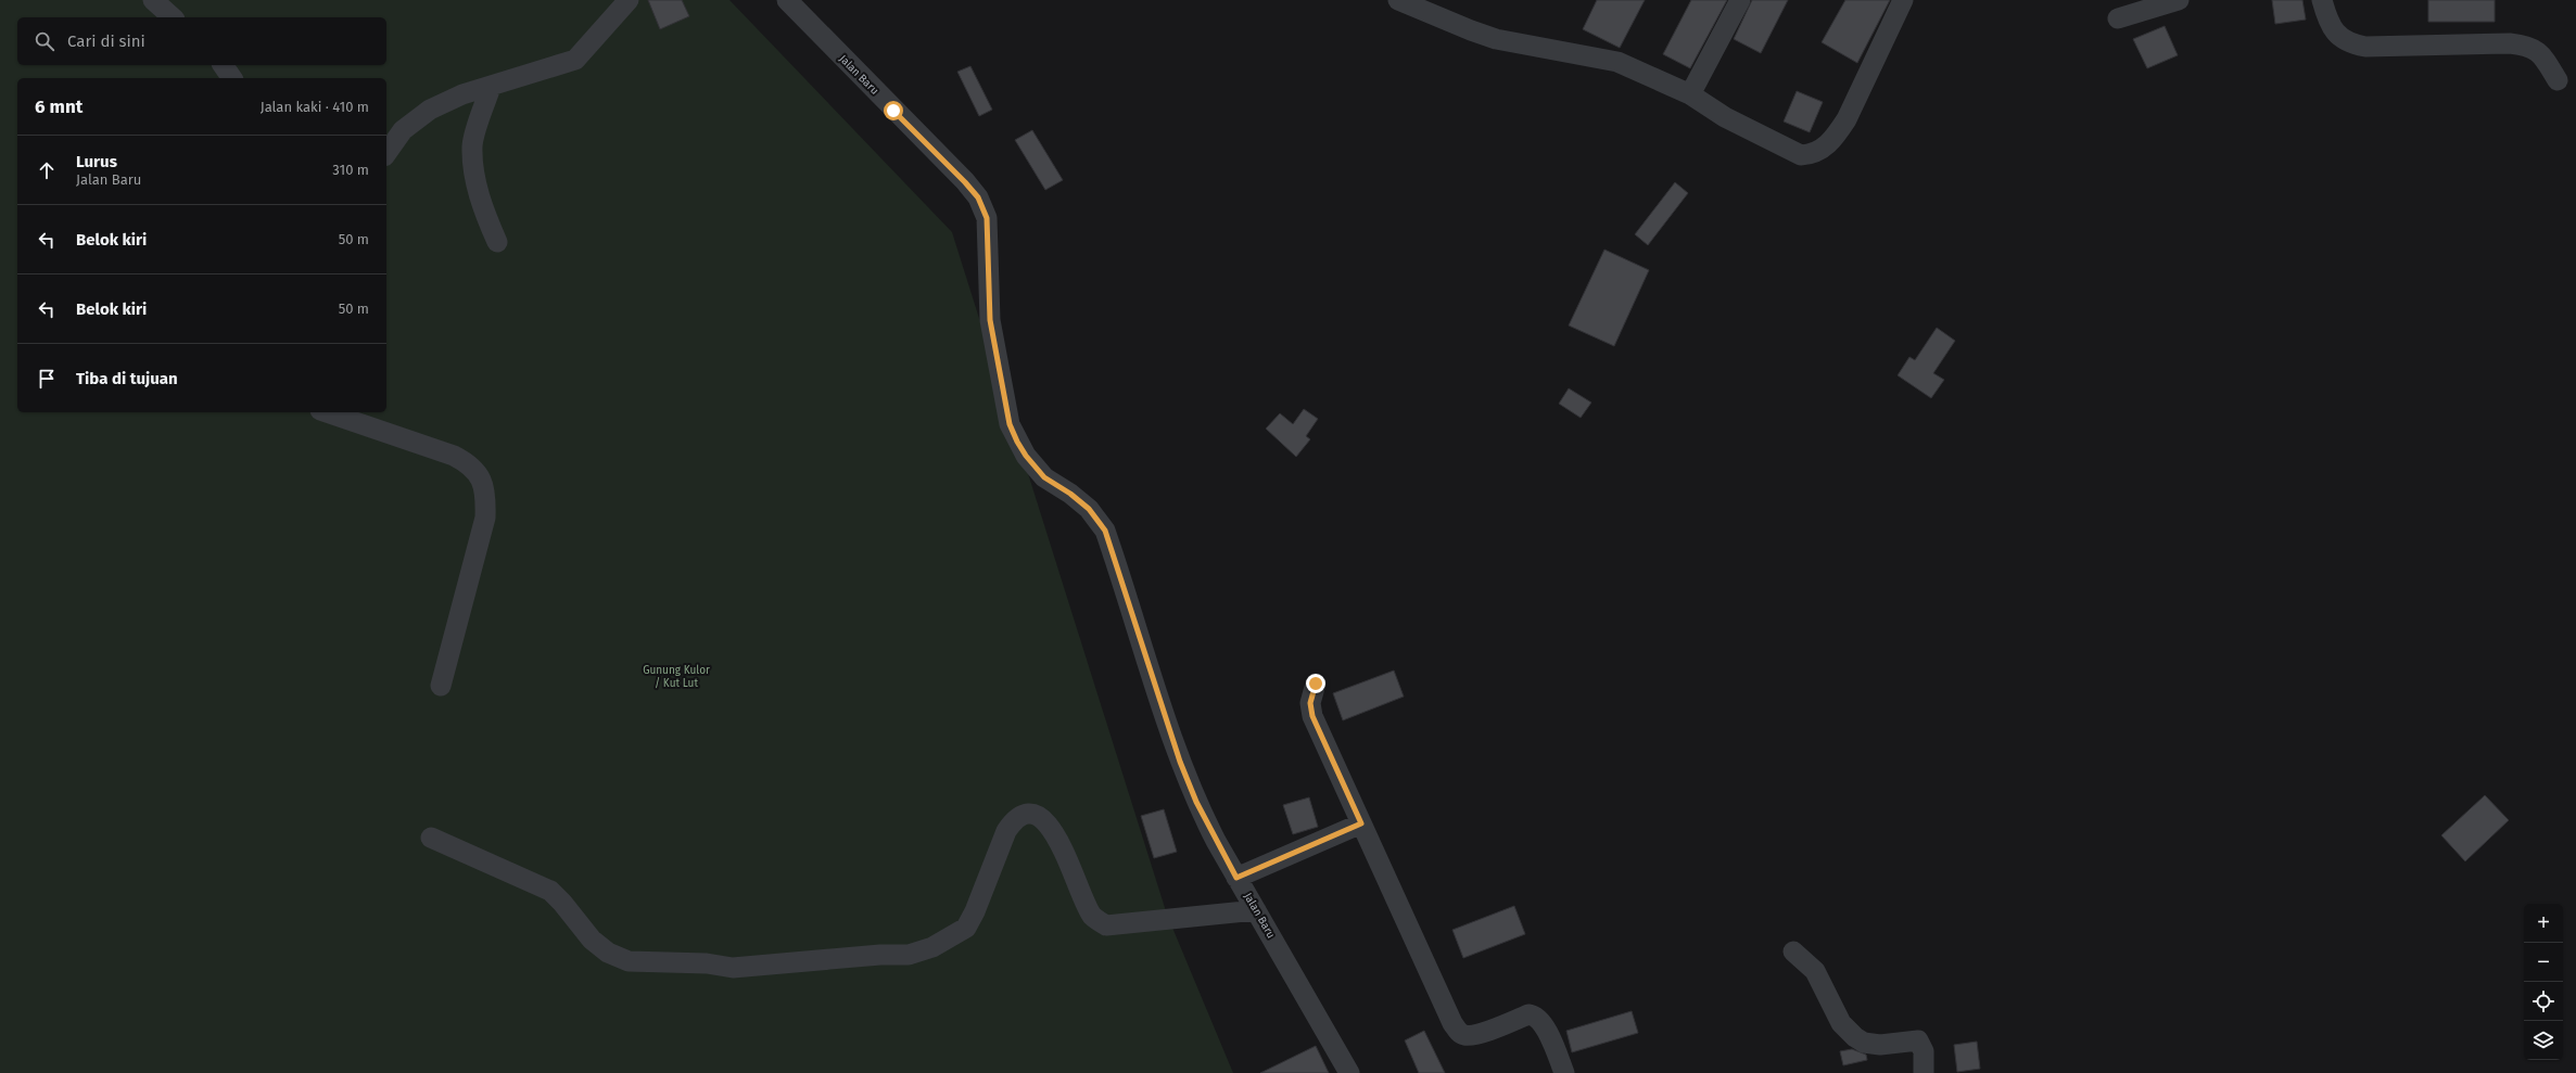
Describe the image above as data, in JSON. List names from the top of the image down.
{
  "streets": {
    "street": ["Jalan Baru"]
  },
  "parks": ["Gunung Kulor / Kut Lut"],
  "page": {
    "search": "Cari di sini",
    "heading": ["6 mnt", "Jalan kaki · 410 m"],
    "list": [
      ["Lurus", "Jalan Baru", "310 m"],
      ["Belok kiri", "50 m"],
      ["Belok kiri", "50 m"],
      "Tiba di tujuan"
    ],
    "map_buttons": ["+", "−"]
  }
}
